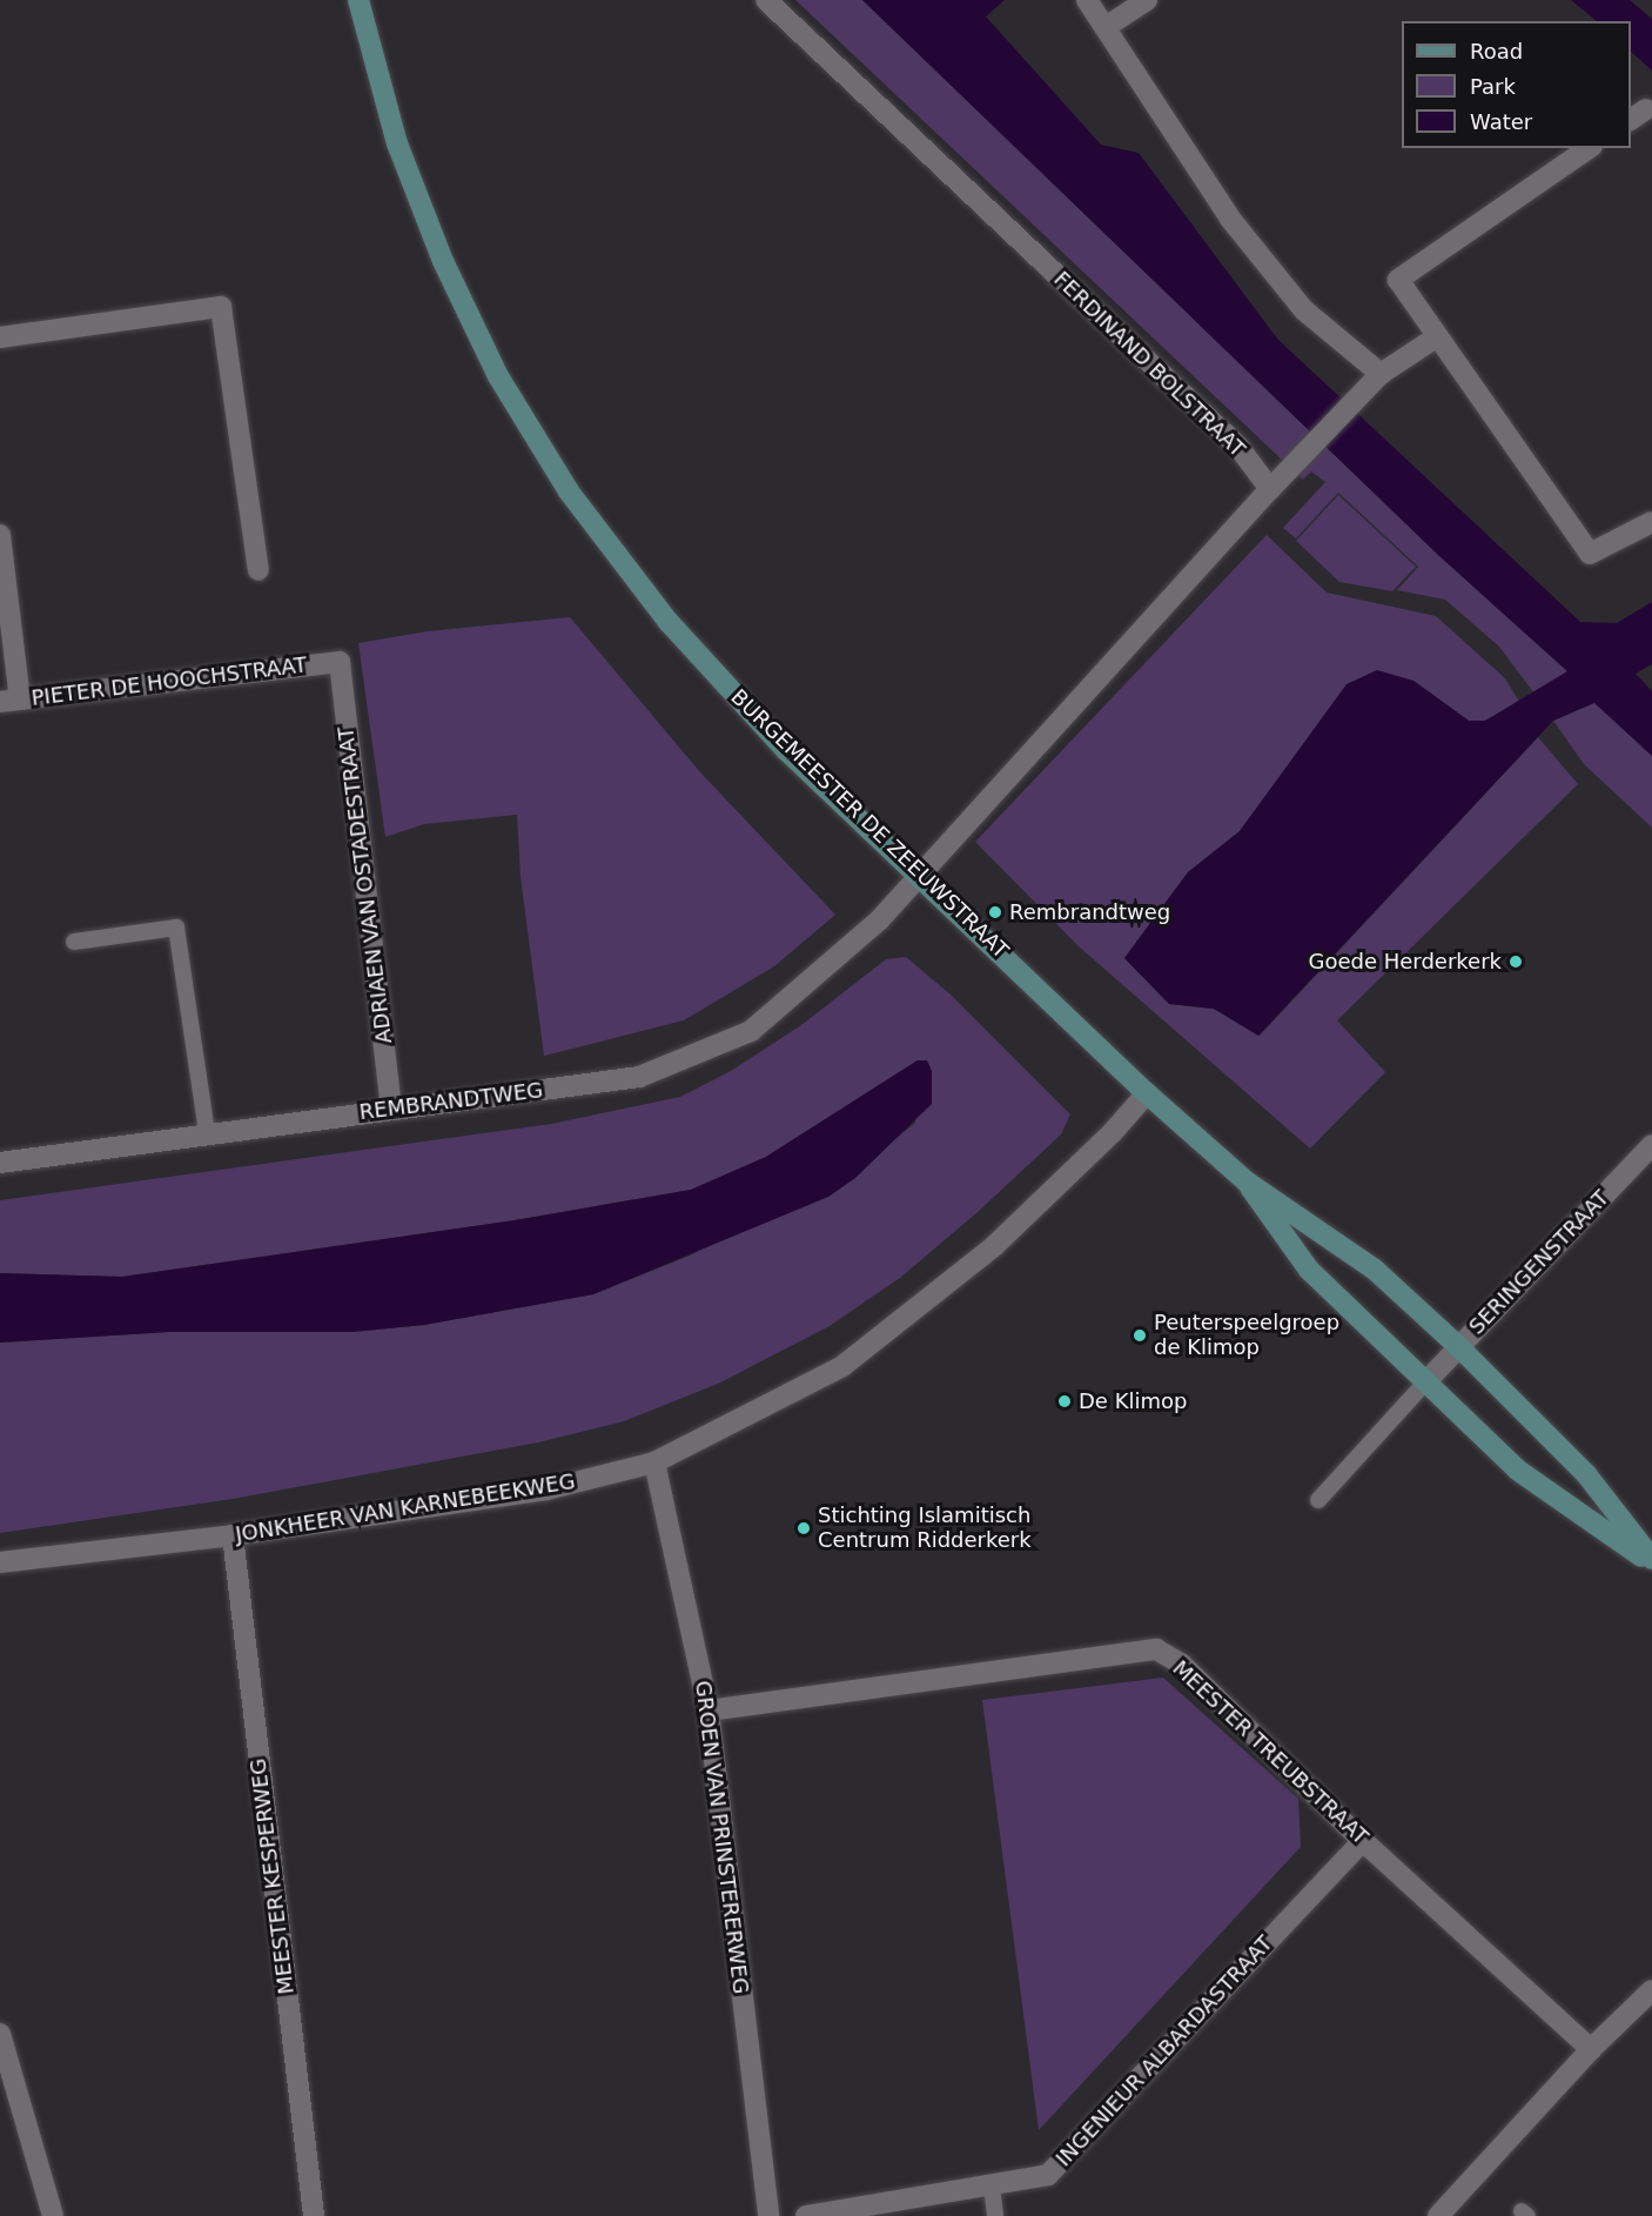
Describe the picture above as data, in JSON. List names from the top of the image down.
{
  "streets": {
    "street": [
      "FERDINAND BOLSTRAAT",
      "PIETER DE HOOCHSTRAAT",
      "BURGEMEESTER DE ZEEUWSTRAAT",
      "ADRIAEN VAN OSTADESTRAAT",
      "REMBRANDTWEG",
      "SERINGENSTRAAT",
      "JONKHEER VAN KARNEBEEKWEG",
      "MEESTER TREUBSTRAAT",
      "GROEN VAN PRINSTERERWEG",
      "MEESTER KESPERWEG",
      "INGENIEUR ALBARDASTRAAT"
    ]
  },
  "crossings": [
    ["PIETER DE HOOCHSTRAAT", "ADRIAEN VAN OSTADESTRAAT"],
    ["BURGEMEESTER DE ZEEUWSTRAAT", "REMBRANDTWEG"],
    ["BURGEMEESTER DE ZEEUWSTRAAT", "SERINGENSTRAAT"],
    ["BURGEMEESTER DE ZEEUWSTRAAT", "JONKHEER VAN KARNEBEEKWEG"],
    ["ADRIAEN VAN OSTADESTRAAT", "REMBRANDTWEG"],
    ["JONKHEER VAN KARNEBEEKWEG", "GROEN VAN PRINSTERERWEG"],
    ["JONKHEER VAN KARNEBEEKWEG", "MEESTER KESPERWEG"],
    ["MEESTER TREUBSTRAAT", "GROEN VAN PRINSTERERWEG"],
    ["MEESTER TREUBSTRAAT", "INGENIEUR ALBARDASTRAAT"]
  ],
  "places": [
    "Rembrandtweg",
    "Goede Herderkerk",
    "Peuterspeelgroep de Klimop",
    "De Klimop",
    "Stichting Islamitisch Centrum Ridderkerk"
  ],
  "legend": ["Road", "Park", "Water"]
}
